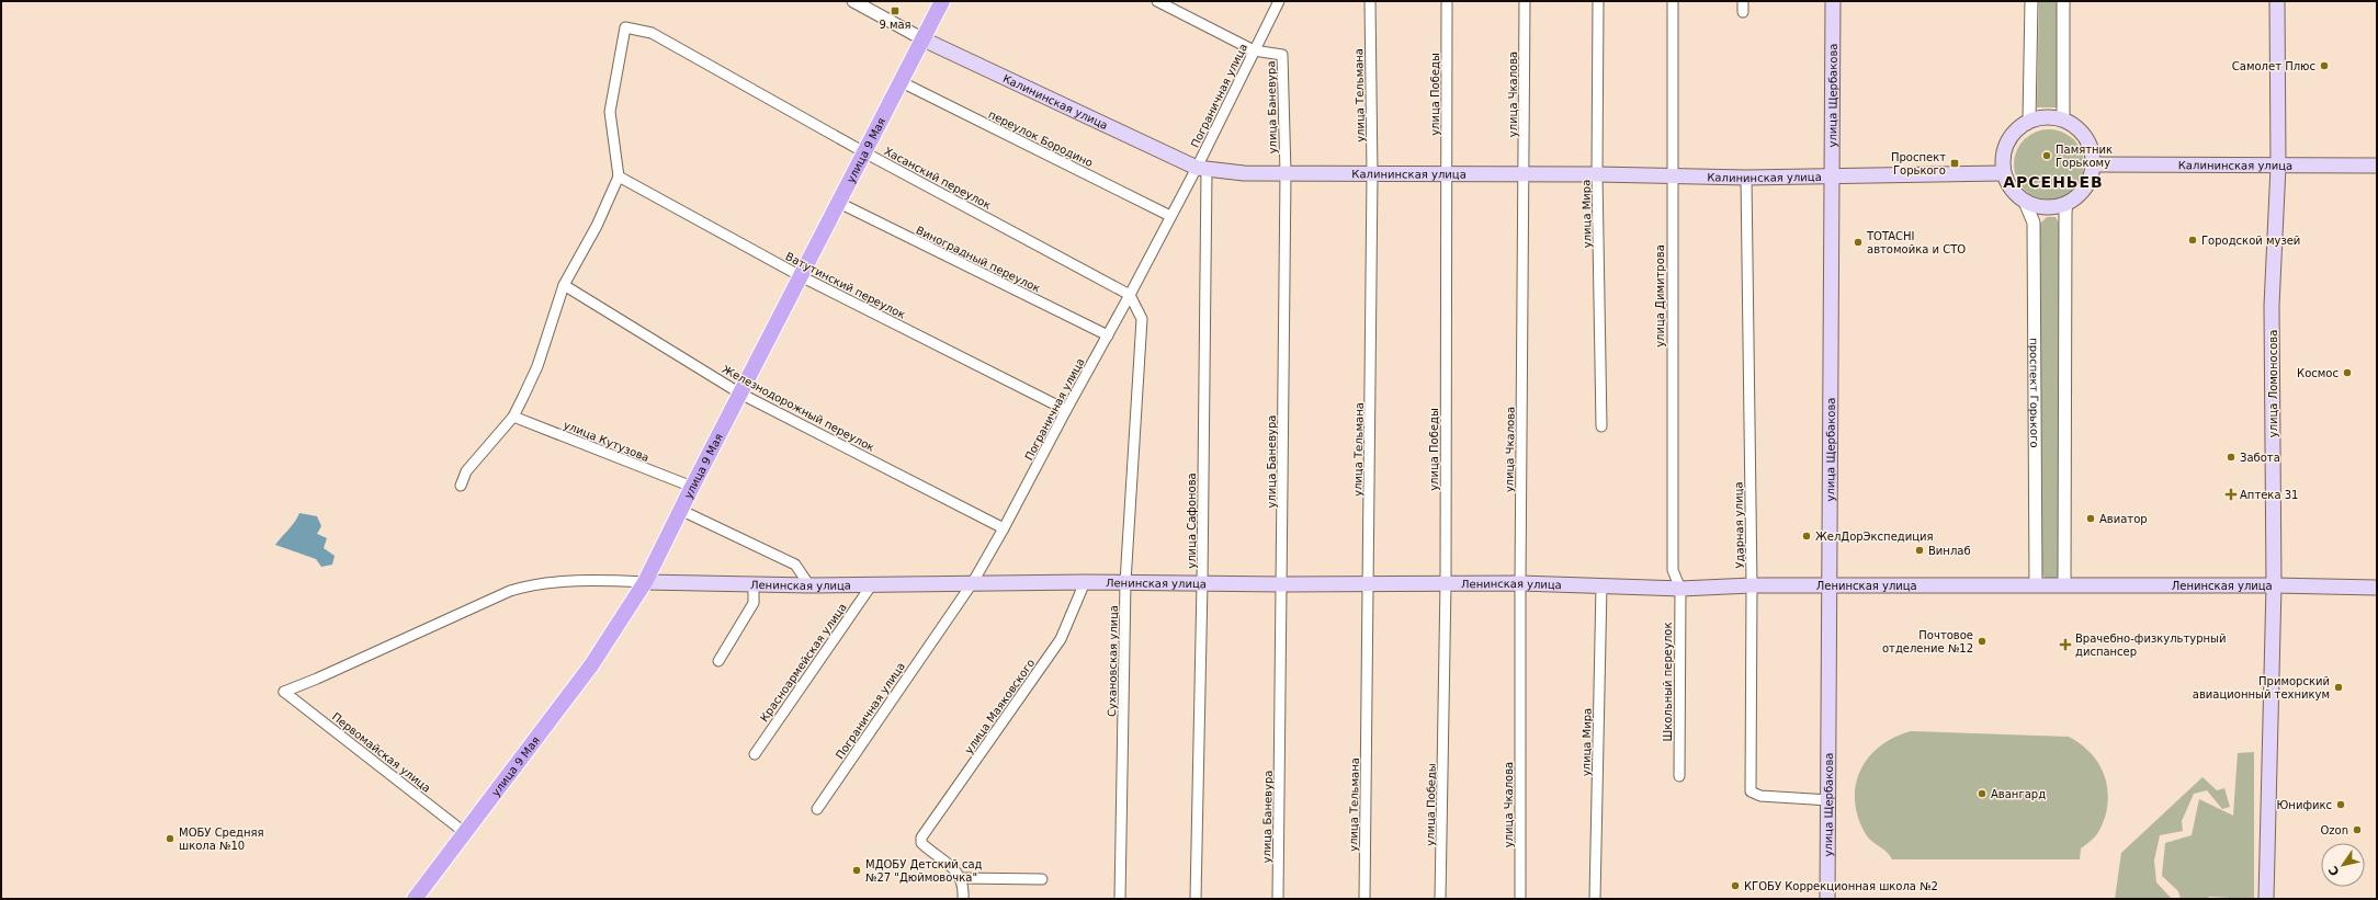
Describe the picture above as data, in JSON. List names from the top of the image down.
{
  "streets": {
    "main road": [
      "улица Щербакова",
      "Калининская улица",
      "улица 9 Мая",
      "улица Ломоносова",
      "проспект Горького",
      "Ленинская улица"
    ],
    "street": [
      "улица Победы",
      "улица Чкалова",
      "Пограничная улица",
      "улица Тельмана",
      "улица Баневура",
      "переулок Бородино",
      "Хасанский переулок",
      "улица Мира",
      "Виноградный переулок",
      "Ватутинский переулок",
      "улица Димитрова",
      "Железнодорожный переулок",
      "улица Кутузова",
      "улица Сафонова",
      "Ударная улица",
      "Сухановская улица",
      "Красноармейская улица",
      "Школьный переулок",
      "улица Маяковского",
      "Первомайская улица"
    ]
  },
  "crossings": [
    ["улица Победы", "Калининская улица"],
    ["улица Победы", "Ленинская улица"],
    ["улица Чкалова", "Калининская улица"],
    ["улица Чкалова", "Ленинская улица"],
    ["Пограничная улица", "Калининская улица"],
    ["Пограничная улица", "улица Баневура"],
    ["Пограничная улица", "переулок Бородино"],
    ["Пограничная улица", "Хасанский переулок"],
    ["Пограничная улица", "Виноградный переулок"],
    ["Пограничная улица", "Ватутинский переулок"],
    ["Пограничная улица", "Железнодорожный переулок"],
    ["Пограничная улица", "улица Сафонова"],
    ["Пограничная улица", "Ленинская улица"],
    ["Пограничная улица", "Сухановская улица"],
    ["улица Тельмана", "Калининская улица"],
    ["улица Тельмана", "Ленинская улица"],
    ["улица Щербакова", "Калининская улица"],
    ["улица Щербакова", "Ударная улица"],
    ["улица Щербакова", "Ленинская улица"],
    ["Калининская улица", "улица Баневура"],
    ["Калининская улица", "улица 9 Мая"],
    ["Калининская улица", "улица Мира"],
    ["Калининская улица", "улица Димитрова"],
    ["Калининская улица", "улица Ломоносова"],
    ["Калининская улица", "проспект Горького"],
    ["Калининская улица", "улица Сафонова"],
    ["Калининская улица", "Ударная улица"],
    ["улица Баневура", "Ленинская улица"],
    ["переулок Бородино", "улица 9 Мая"],
    ["улица 9 Мая", "Хасанский переулок"],
    ["улица 9 Мая", "Виноградный переулок"],
    ["улица 9 Мая", "Ватутинский переулок"],
    ["улица 9 Мая", "Железнодорожный переулок"],
    ["улица 9 Мая", "улица Кутузова"],
    ["улица 9 Мая", "Ленинская улица"],
    ["улица 9 Мая", "Первомайская улица"],
    ["Хасанский переулок", "Ватутинский переулок"],
    ["Хасанский переулок", "Сухановская улица"],
    ["улица Мира", "Ленинская улица"],
    ["улица Димитрова", "Ленинская улица"],
    ["улица Димитрова", "Школьный переулок"],
    ["улица Ломоносова", "Ленинская улица"],
    ["проспект Горького", "Ленинская улица"],
    ["улица Сафонова", "Ленинская улица"],
    ["Ударная улица", "Ленинская улица"],
    ["Ленинская улица", "Сухановская улица"],
    ["Ленинская улица", "Красноармейская улица"],
    ["Ленинская улица", "Школьный переулок"],
    ["Ленинская улица", "улица Маяковского"],
    ["Ленинская улица", "Первомайская улица"]
  ],
  "districts": ["АРСЕНЬЕВ"],
  "places": {
    "transit": ["9 мая", "Проспект Горького"],
    "other": [
      "Самолет Плюс",
      "Памятник Горькому",
      "Городской музей",
      "TOTACHI автомойка и СТО",
      "Космос",
      "Забота",
      "Авиатор",
      "ЖелДорЭкспедиция",
      "Винлаб",
      "Почтовое отделение №12",
      "Приморский авиационный техникум",
      "Авангард",
      "Юнификс",
      "Ozon",
      "МОБУ Средняя школа №10",
      "МДОБУ Детский сад №27 \"Дюймовочка\"",
      "КГОБУ Коррекционная школа №2"
    ],
    "health": ["Аптека 31", "Врачебно-физкультурный диспансер"]
  },
  "north": "bottom left"
}
